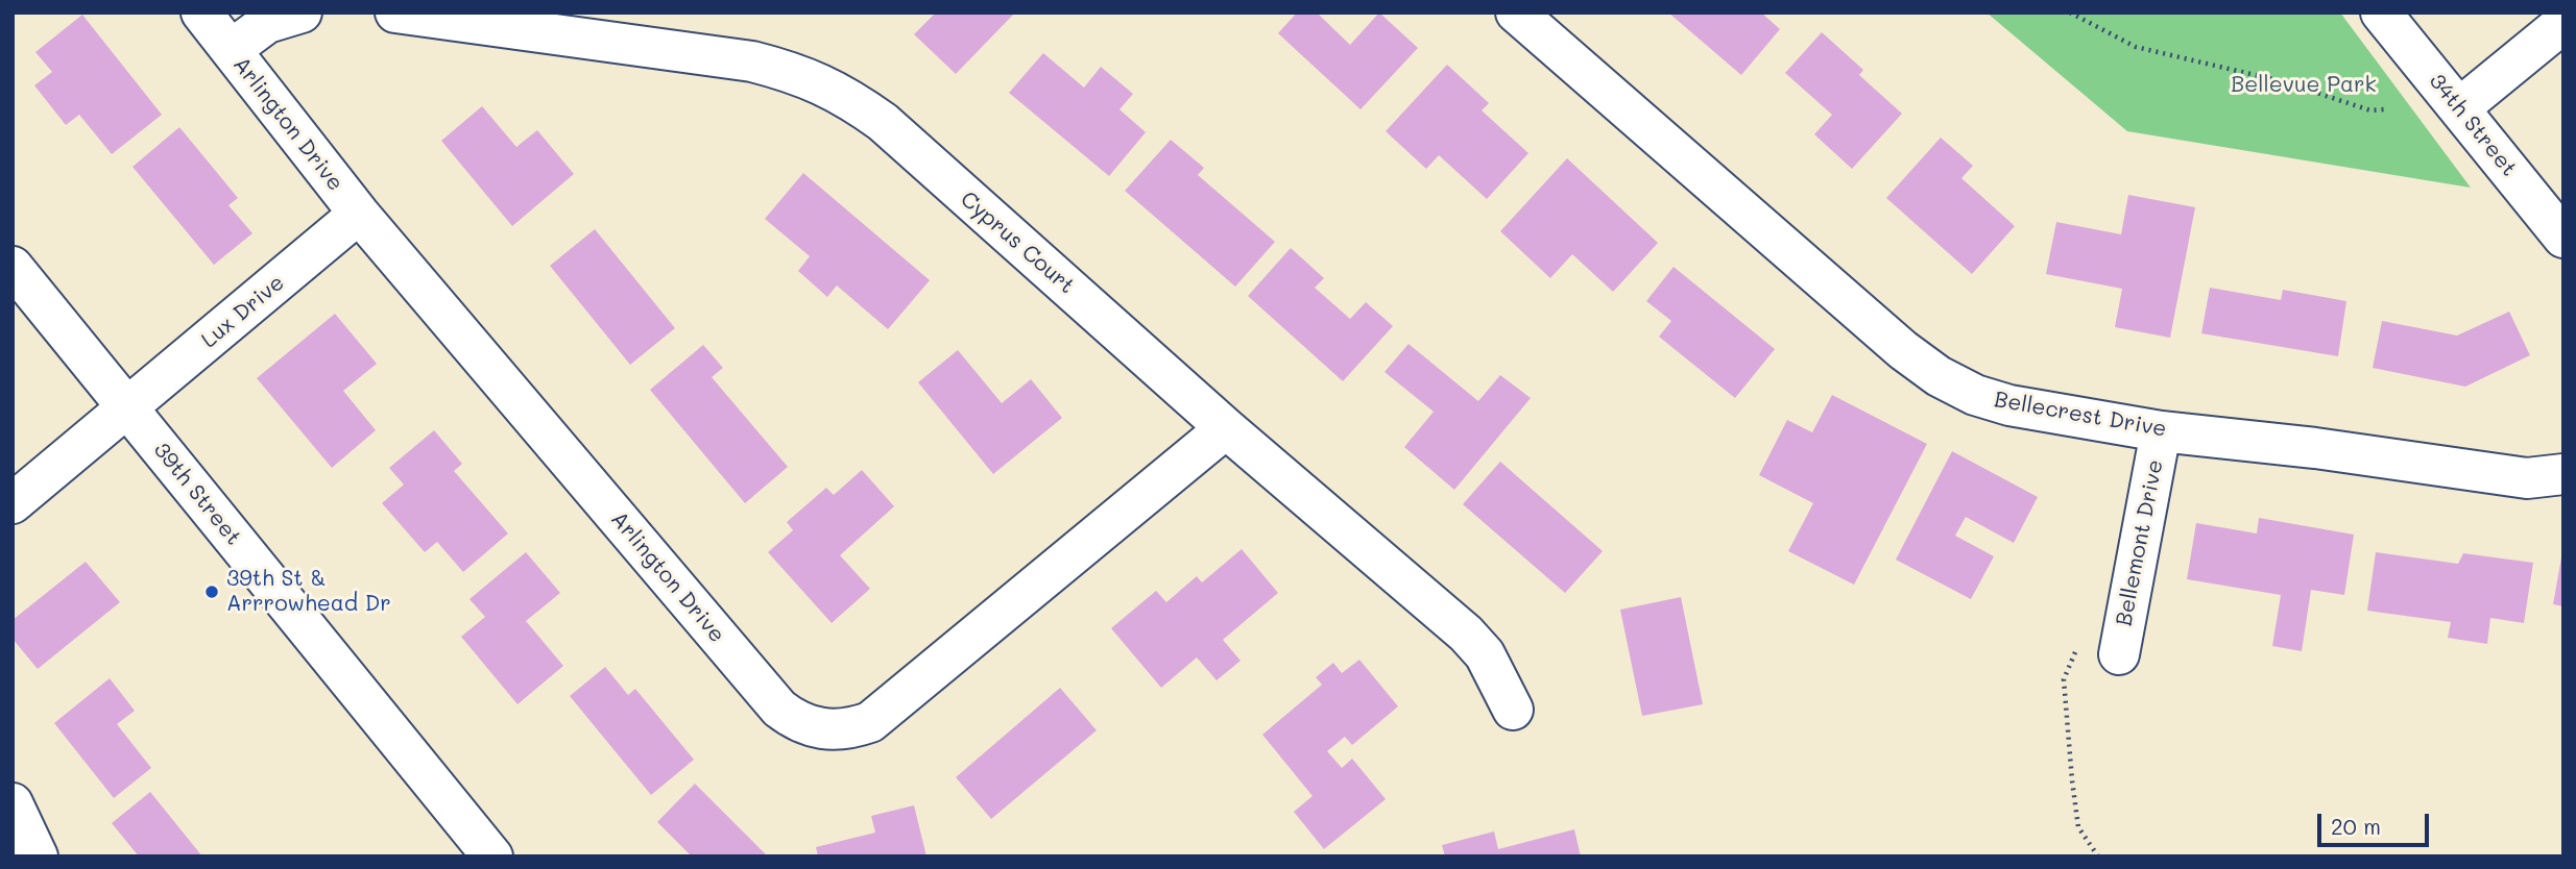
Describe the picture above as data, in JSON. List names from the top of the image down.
{
  "streets": {
    "street": [
      "Arlington Drive",
      "34th Street",
      "Cyprus Court",
      "Lux Drive",
      "Bellecrest Drive",
      "39th Street",
      "Bellemont Drive"
    ]
  },
  "crossings": [
    ["Arlington Drive", "Cyprus Court"],
    ["Arlington Drive", "Lux Drive"],
    ["Lux Drive", "39th Street"],
    ["Bellecrest Drive", "Bellemont Drive"]
  ],
  "parks": ["Bellevue Park"],
  "places": ["39th St & Arrrowhead Dr"],
  "scale_bar": "20 m"
}
